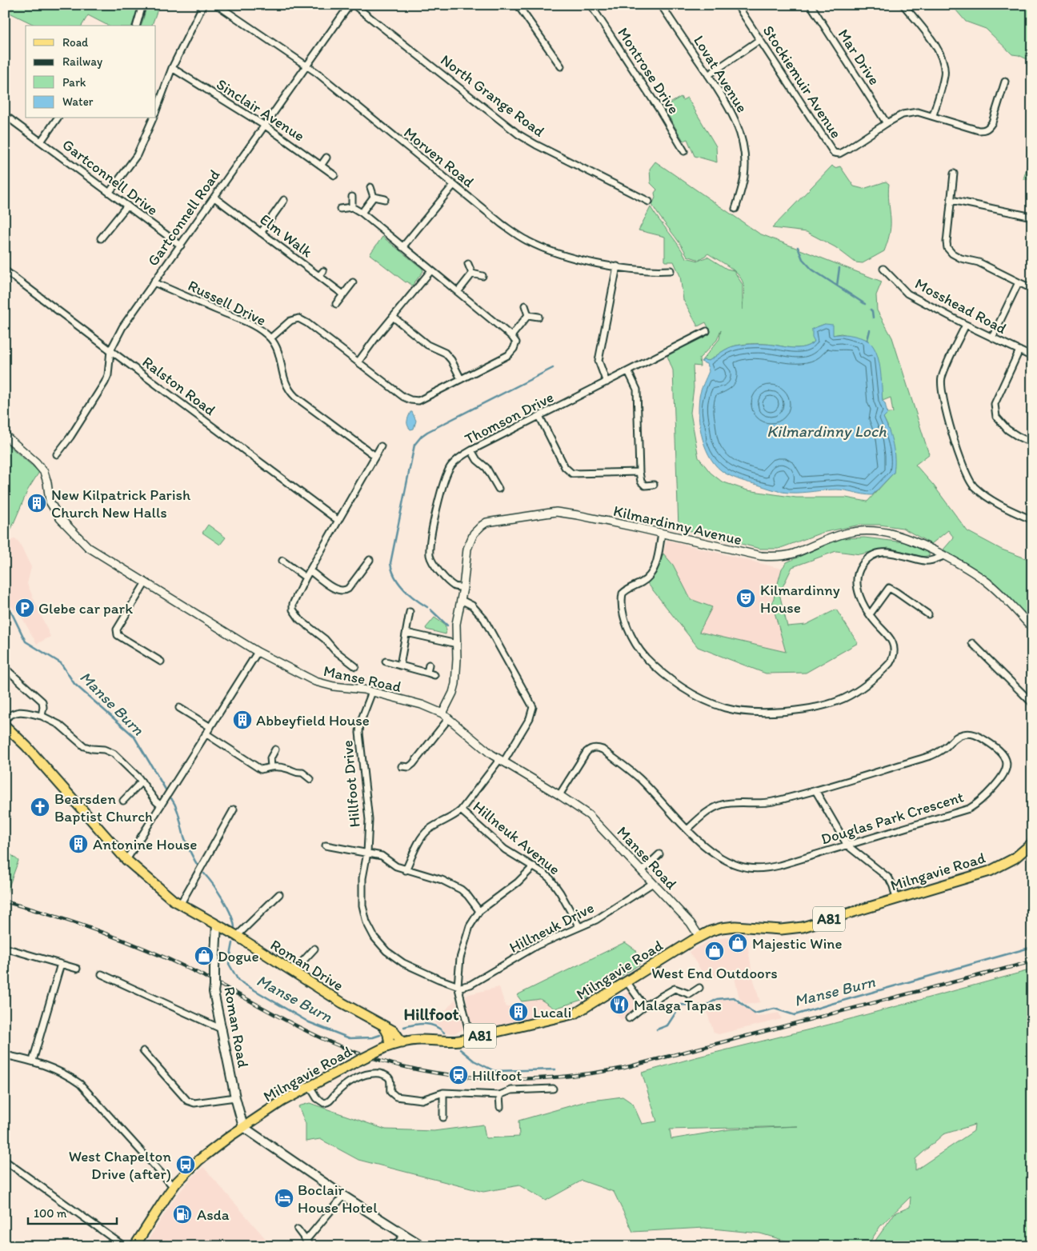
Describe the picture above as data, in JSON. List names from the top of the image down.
{
  "streets": {
    "main road": [
      "Milngavie Road",
      "A81",
      "Roman Drive",
      "Roman Road"
    ],
    "street": [
      "Mar Drive",
      "Montrose Drive",
      "Lovat Avenue",
      "Stockiemuir Avenue",
      "North Grange Road",
      "Sinclair Avenue",
      "Morven Road",
      "Gartconnell Drive",
      "Gartconnell Road",
      "Elm Walk",
      "Russell Drive",
      "Mosshead Road",
      "Ralston Road",
      "Thomson Drive",
      "Kilmardinny Avenue",
      "Manse Road",
      "Hillfoot Drive",
      "Douglas Park Crescent",
      "Hillneuk Avenue",
      "Hillneuk Drive"
    ]
  },
  "crossings": [
    ["Mar Drive", "Stockiemuir Avenue"],
    ["Sinclair Avenue", "Gartconnell Road"],
    ["Morven Road", "Gartconnell Road"],
    ["Gartconnell Drive", "Gartconnell Road"],
    ["Gartconnell Road", "Elm Walk"],
    ["Gartconnell Road", "Russell Drive"],
    ["Gartconnell Road", "Ralston Road"],
    ["Thomson Drive", "Kilmardinny Avenue"],
    ["Kilmardinny Avenue", "Manse Road"],
    ["Manse Road", "Hillfoot Drive"],
    ["Manse Road", "Douglas Park Crescent"],
    ["Manse Road", "Milngavie Road"],
    ["Manse Road", "Hillneuk Drive"],
    ["Hillfoot Drive", "Hillneuk Drive"],
    ["Hillneuk Avenue", "Hillneuk Drive"],
    ["Milngavie Road", "Roman Drive"],
    ["Milngavie Road", "Roman Road"],
    ["Roman Drive", "Roman Road"]
  ],
  "districts": ["Hillfoot"],
  "water": ["Kilmardinny Loch", "Manse Burn"],
  "places": {
    "building": [
      "New Kilpatrick Parish Church New Halls",
      "Abbeyfield House",
      "Antonine House",
      "Lucali"
    ],
    "theatre": ["Kilmardinny House"],
    "parking": ["Glebe car park"],
    "church": ["Bearsden Baptist Church"],
    "shop": ["Majestic Wine", "West End Outdoors", "Dogue"],
    "restaurant": ["Malaga Tapas"],
    "station": ["Hillfoot"],
    "bus stop": ["West Chapelton Drive (after)"],
    "hotel": ["Boclair House Hotel"],
    "fuel station": ["Asda"]
  },
  "legend": [
    "Road",
    "Railway",
    "Park",
    "Water"
  ],
  "scale_bar": "100 m"
}
